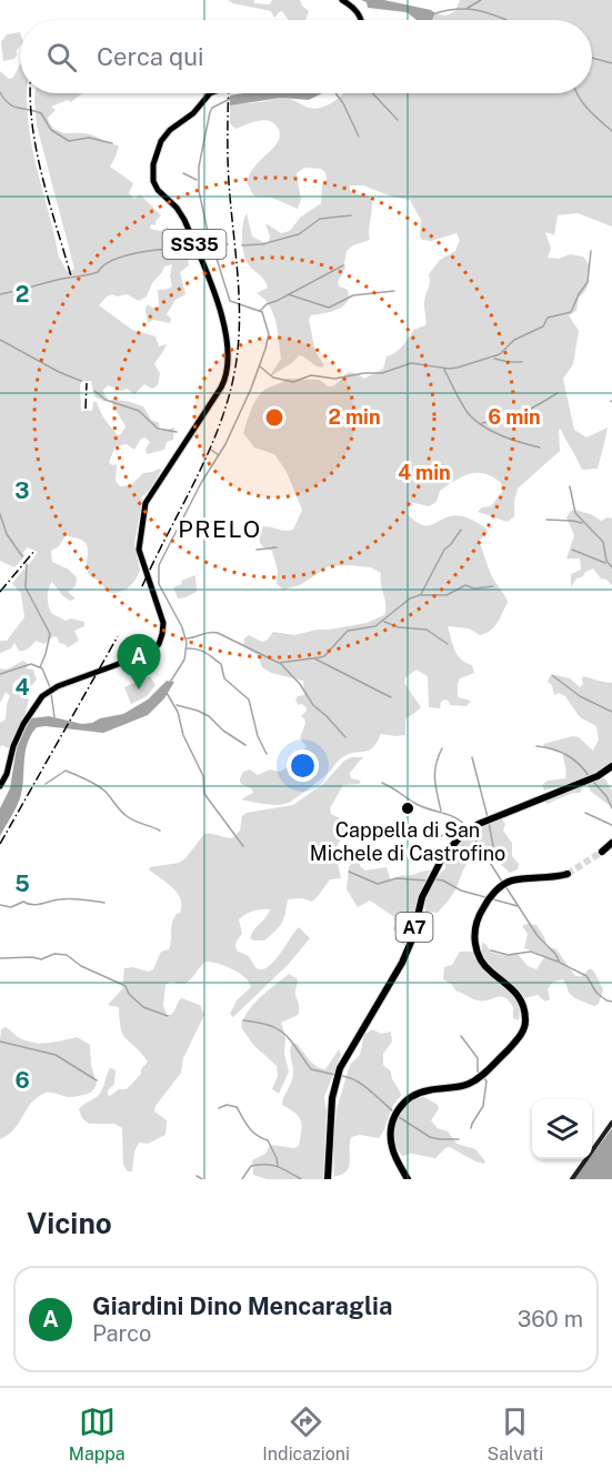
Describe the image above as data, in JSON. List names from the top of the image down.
{
  "streets": {
    "highway": ["A7"],
    "main road": ["SS35"]
  },
  "districts": ["PRELO"],
  "places": ["Cappella di San Michele di Castrofino"],
  "page": {
    "search": "Cerca qui",
    "pins": "A",
    "heading": "Vicino",
    "list": [
      {
        "mark": "A",
        "name": "Giardini Dino Mencaraglia",
        "note": "Parco",
        "value": "360 m"
      }
    ],
    "nav": ["Mappa", "Indicazioni", "Salvati"]
  },
  "grid": {
    "rows": [
      "2",
      "3",
      "4",
      "5",
      "6"
    ]
  },
  "rings": ["2 min", "6 min", "4 min"]
}
